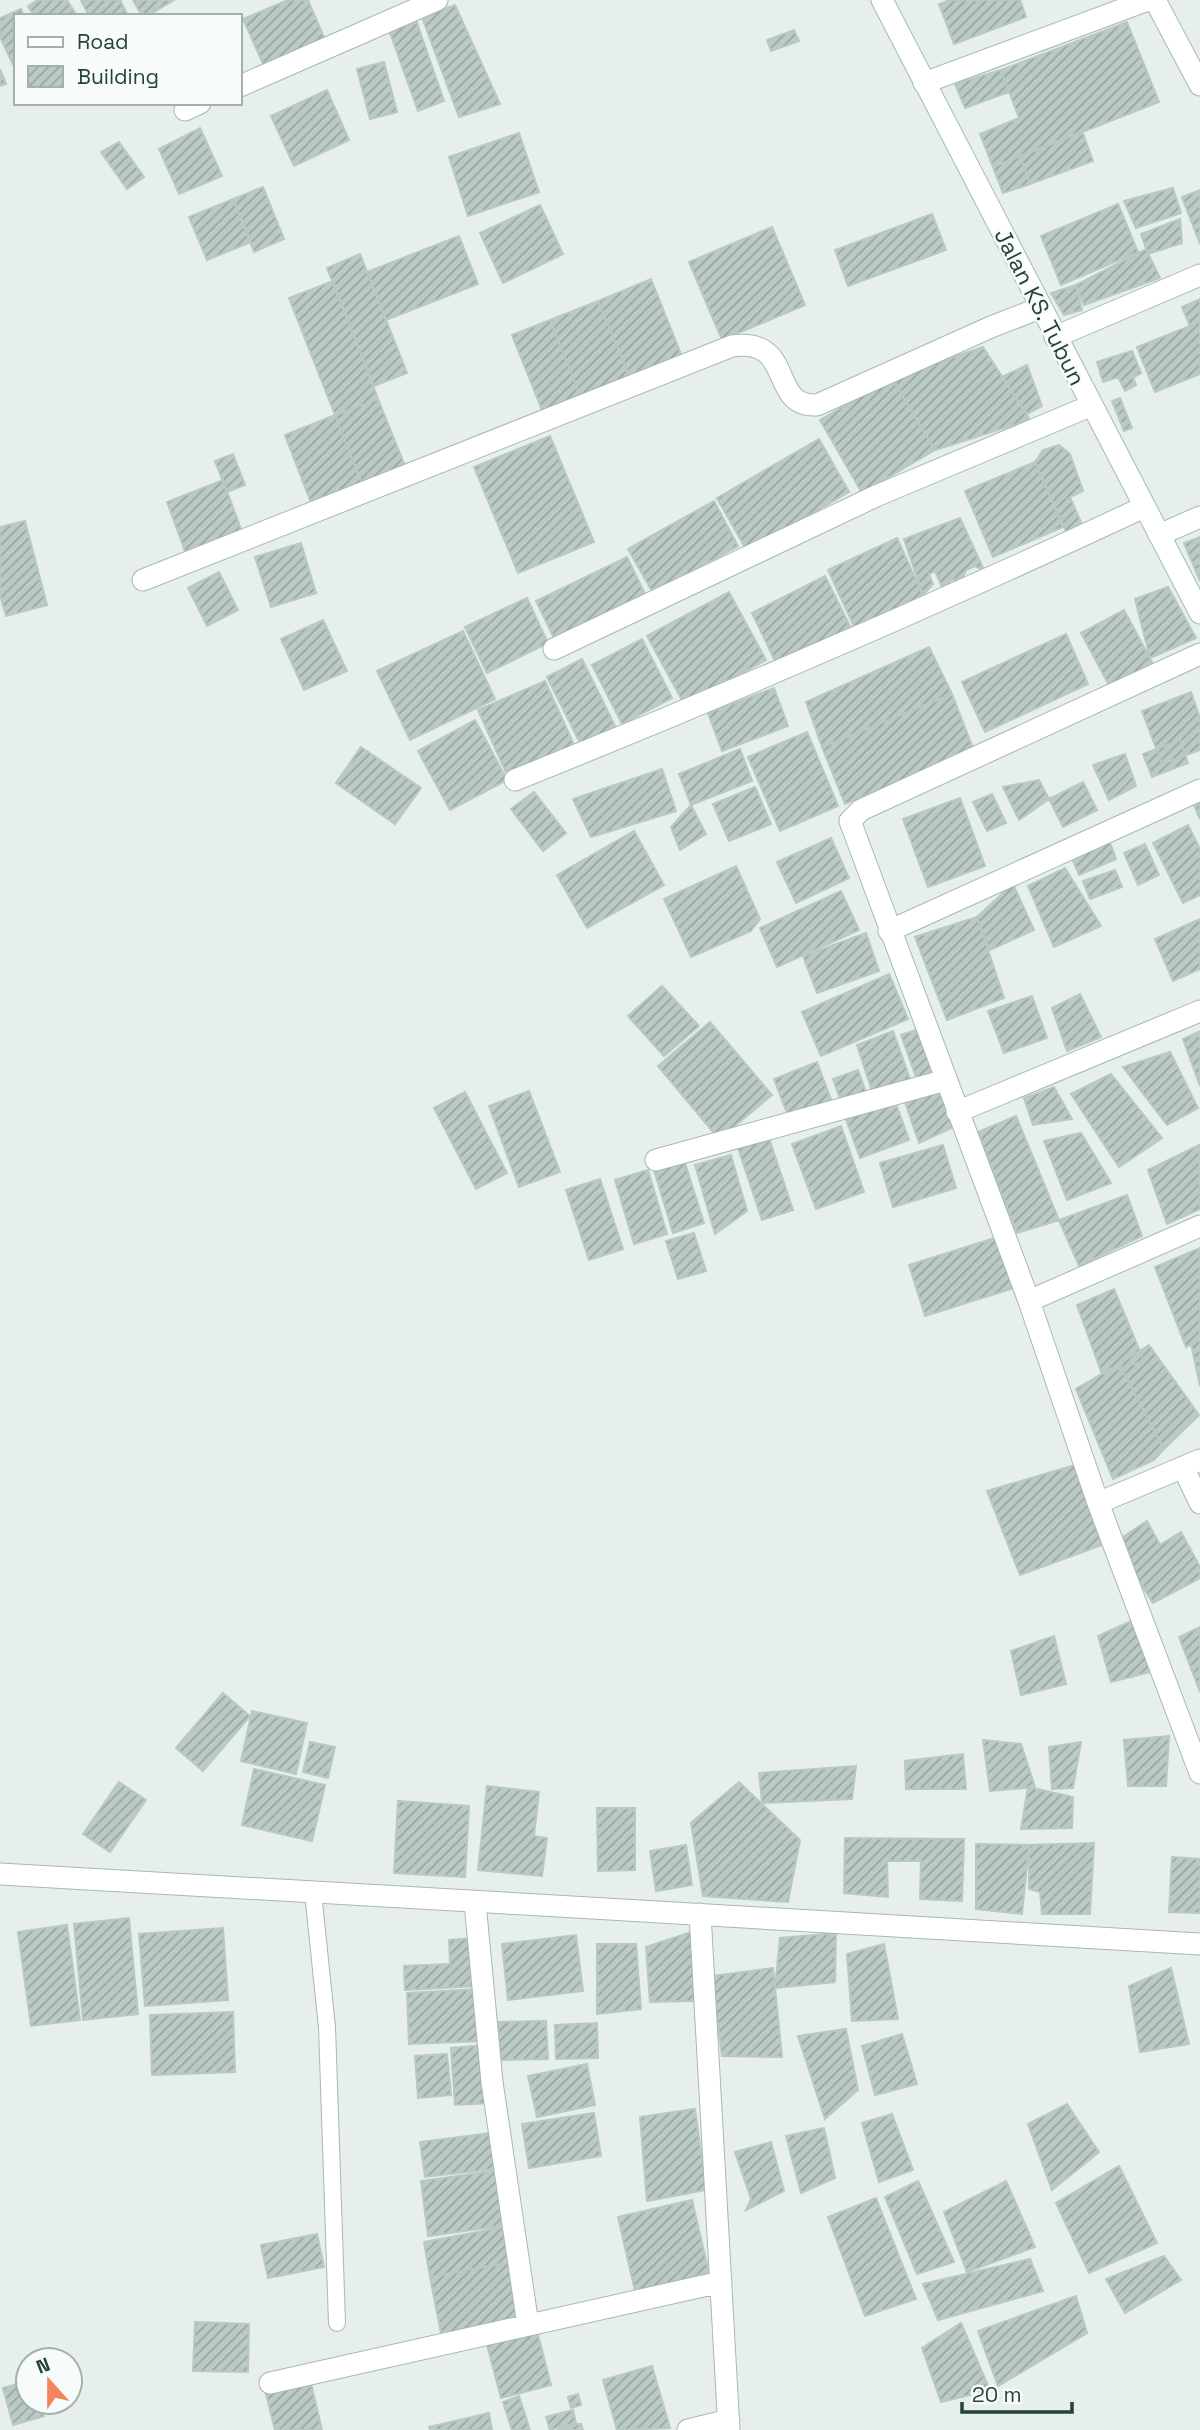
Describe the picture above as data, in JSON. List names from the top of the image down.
{
  "streets": {
    "street": ["Jalan KS. Tubun"]
  },
  "legend": ["Road", "Building"],
  "scale_bar": "20 m",
  "north": "top"
}
